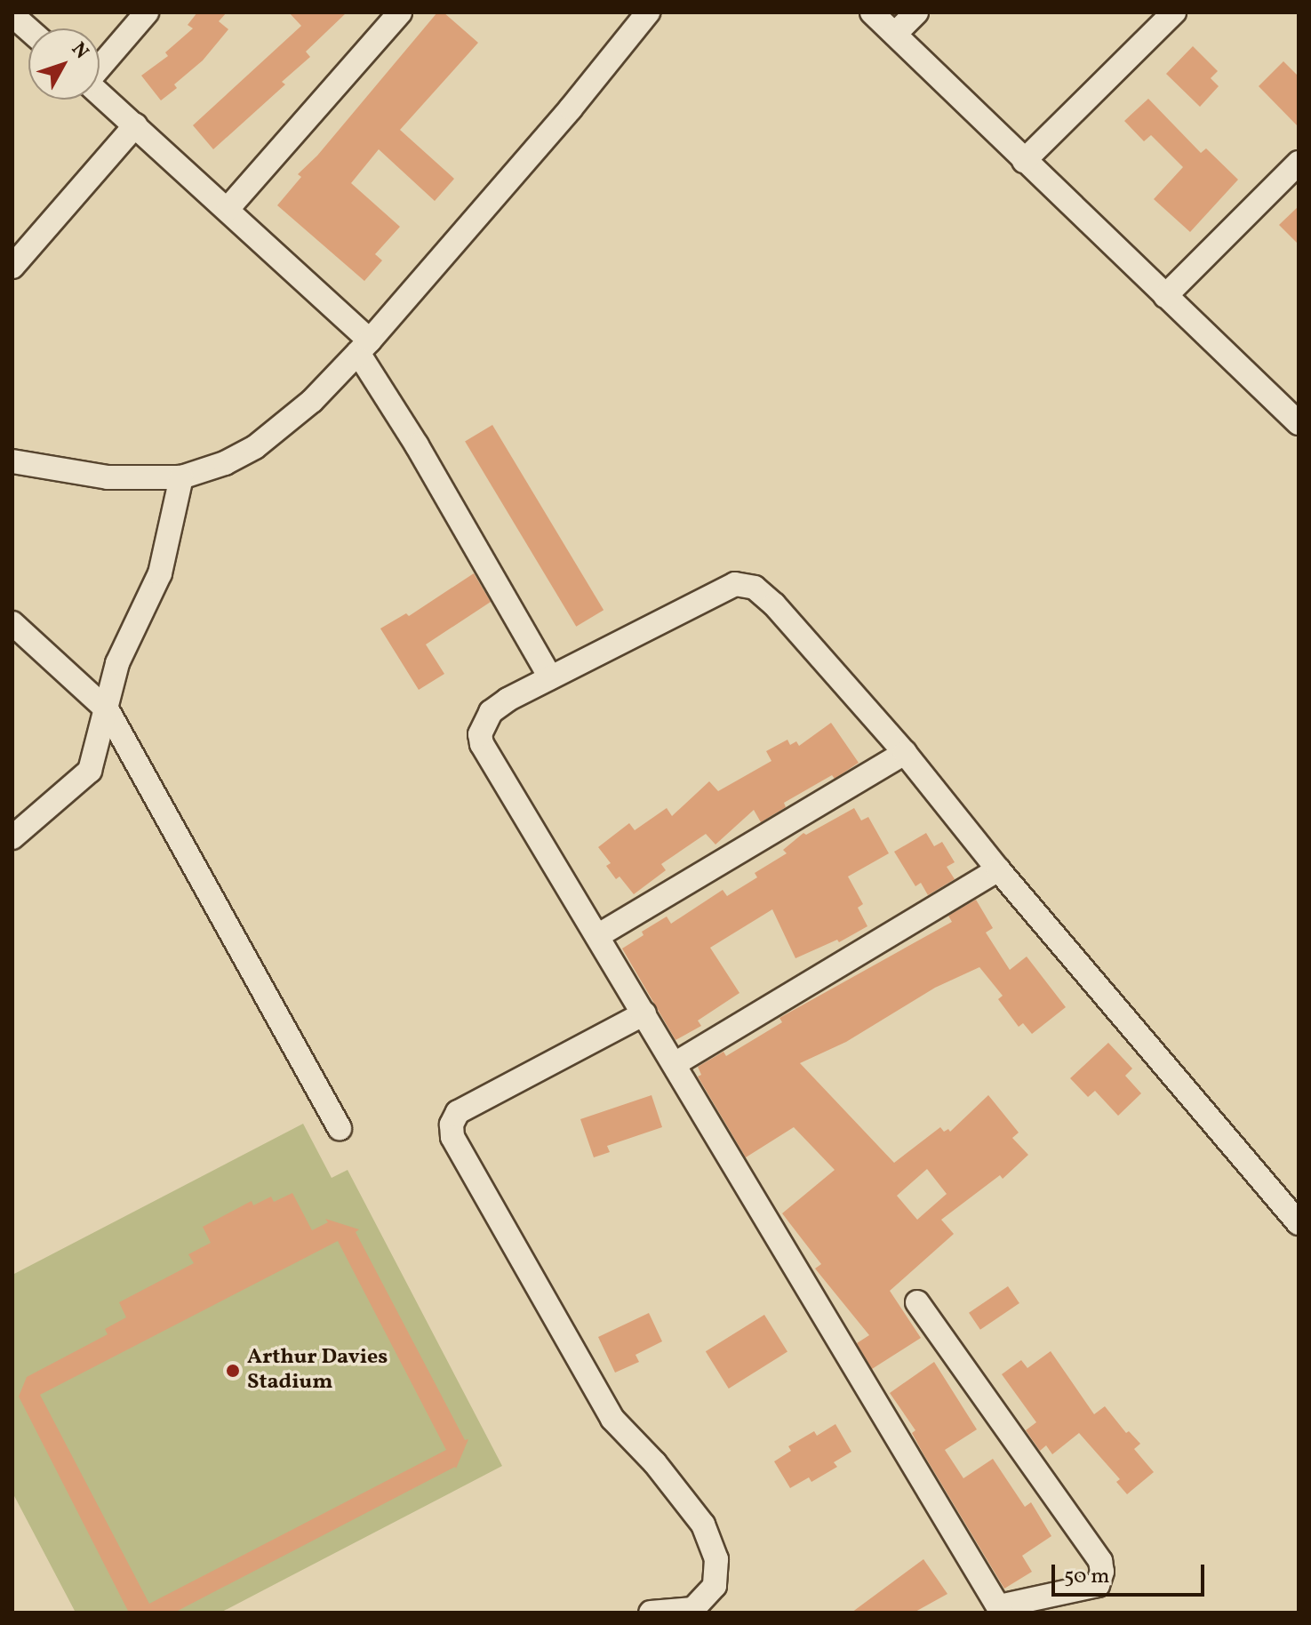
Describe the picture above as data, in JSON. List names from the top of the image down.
{
  "places": ["Arthur Davies Stadium"],
  "scale_bar": "50 m",
  "north": "top right"
}
